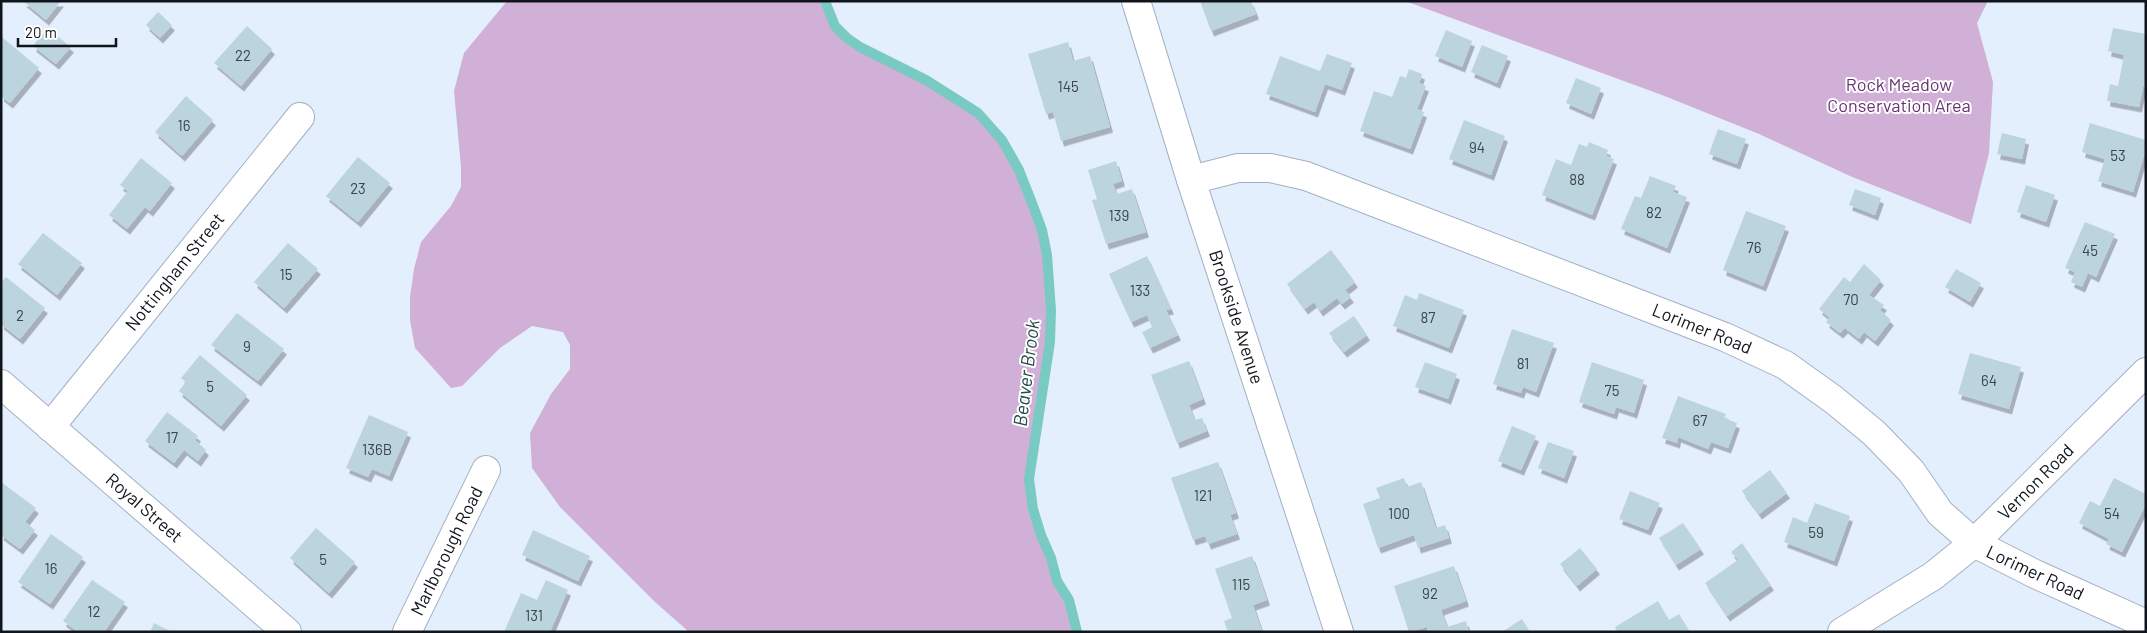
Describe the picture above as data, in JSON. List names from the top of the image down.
{
  "streets": {
    "street": [
      "Nottingham Street",
      "Brookside Avenue",
      "Lorimer Road",
      "Vernon Road",
      "Royal Street",
      "Marlborough Road"
    ]
  },
  "crossings": [
    ["Nottingham Street", "Royal Street"],
    ["Brookside Avenue", "Lorimer Road"],
    ["Lorimer Road", "Vernon Road"]
  ],
  "water": ["Beaver Brook"],
  "parks": ["Rock Meadow Conservation Area"],
  "house_numbers": [
    "22",
    "145",
    "16",
    "94",
    "53",
    "88",
    "23",
    "82",
    "139",
    "76",
    "45",
    "15",
    "133",
    "70",
    "2",
    "87",
    "9",
    "81",
    "64",
    "5",
    "75",
    "67",
    "17",
    "136B",
    "121",
    "100",
    "54",
    "59",
    "5",
    "16",
    "115",
    "92",
    "12",
    "131"
  ],
  "scale_bar": "20 m"
}
